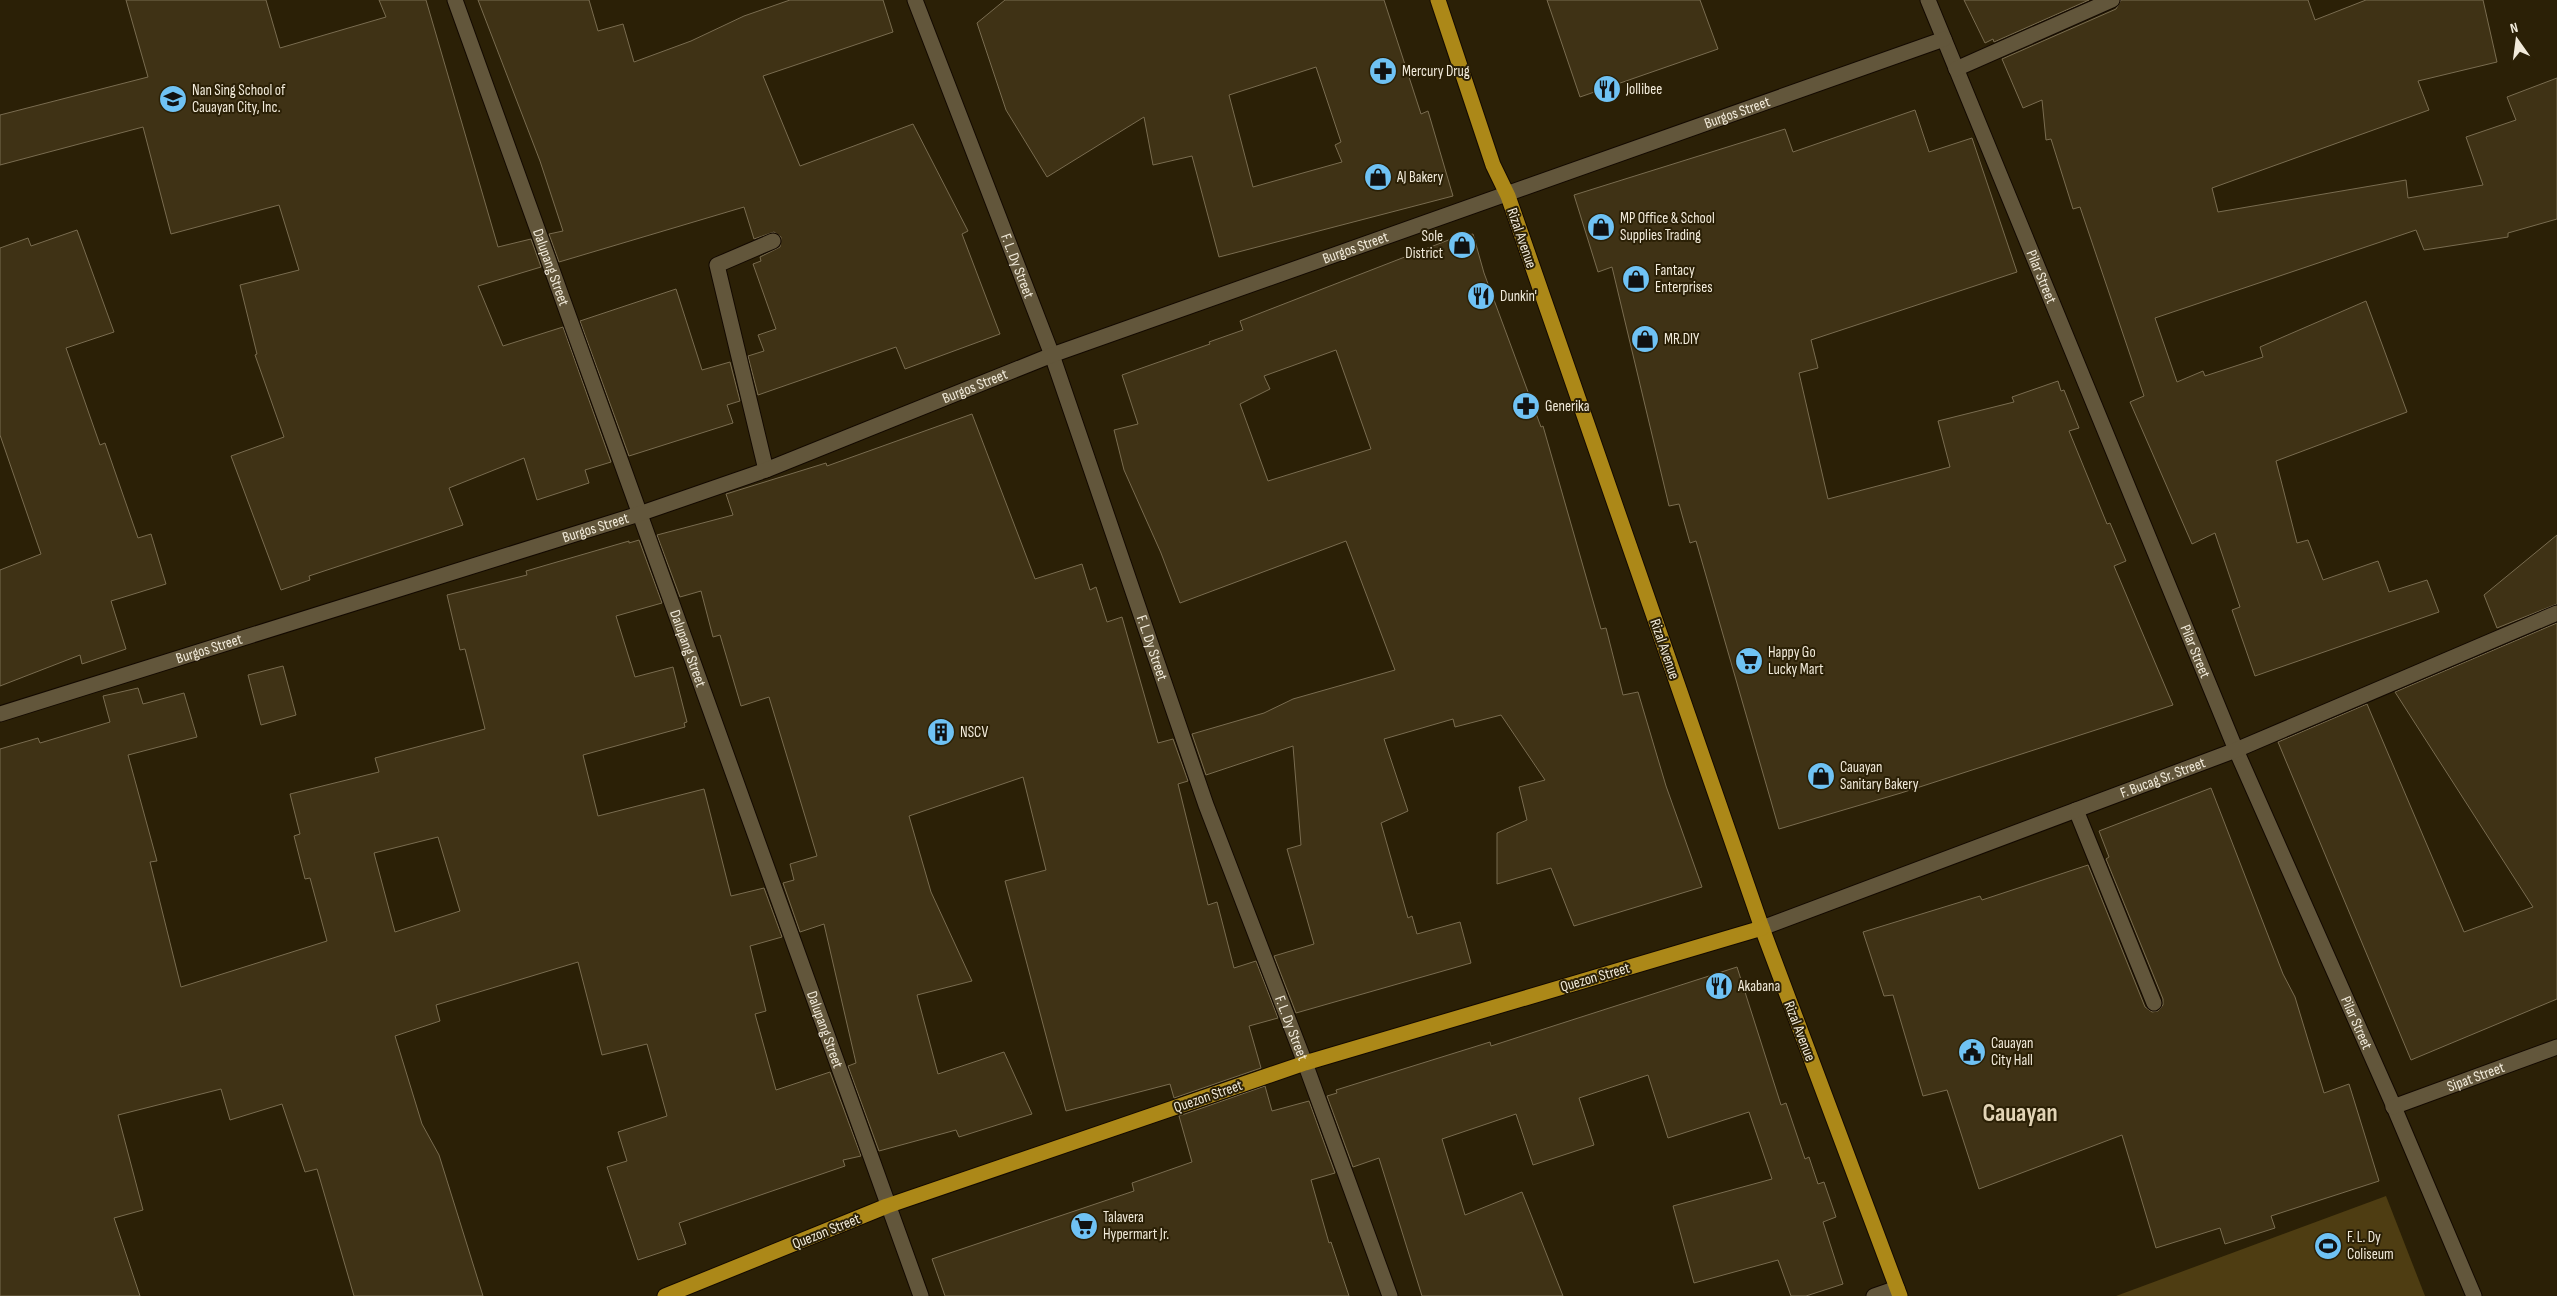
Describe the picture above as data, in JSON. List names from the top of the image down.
{
  "streets": {
    "main road": ["Rizal Avenue", "Quezon Street"],
    "street": [
      "Burgos Street",
      "F. L. Dy Street",
      "Dalupang Street",
      "Pilar Street",
      "F. Bucag Sr. Street",
      "Sipat Street"
    ]
  },
  "crossings": [
    ["Burgos Street", "Rizal Avenue"],
    ["Burgos Street", "F. L. Dy Street"],
    ["Burgos Street", "Dalupang Street"],
    ["Burgos Street", "Pilar Street"],
    ["Rizal Avenue", "F. Bucag Sr. Street"],
    ["Rizal Avenue", "Quezon Street"],
    ["F. L. Dy Street", "Quezon Street"],
    ["Dalupang Street", "Quezon Street"],
    ["Pilar Street", "F. Bucag Sr. Street"],
    ["Pilar Street", "Sipat Street"],
    ["F. Bucag Sr. Street", "Quezon Street"]
  ],
  "districts": ["Cauayan"],
  "places": {
    "pharmacy": ["Mercury Drug", "Generika"],
    "restaurant": ["Jollibee", "Dunkin'", "Akabana"],
    "school or university": ["Nan Sing School of Cauayan City, Inc."],
    "shop": [
      "AJ Bakery",
      "MP Office & School Supplies Trading",
      "Sole District",
      "Fantacy Enterprises",
      "MR.DIY",
      "Cauayan Sanitary Bakery"
    ],
    "supermarket": ["Happy Go Lucky Mart", "Talavera Hypermart Jr."],
    "building": ["NSCV"],
    "public building": ["Cauayan City Hall"],
    "sports": ["F. L. Dy Coliseum"]
  },
  "north": "top"
}
